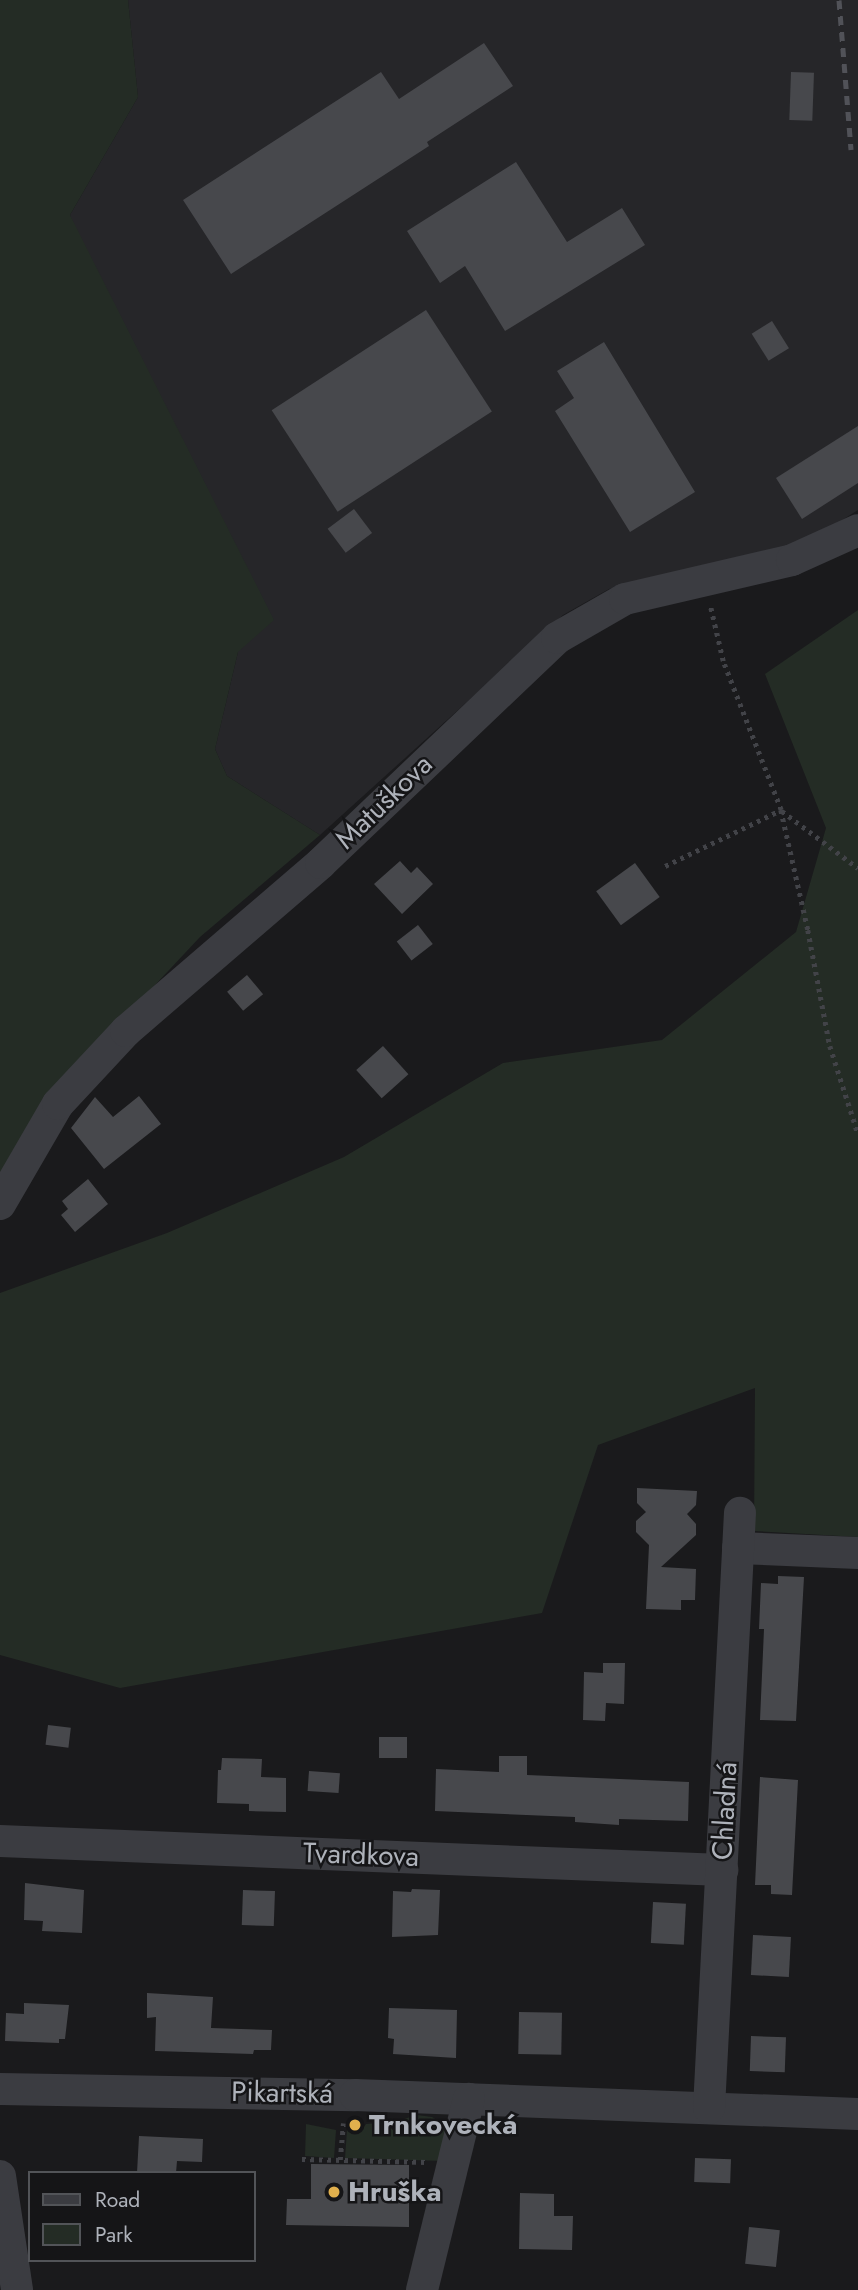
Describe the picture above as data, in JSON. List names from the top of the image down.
{
  "streets": {
    "street": [
      "Matuškova",
      "Chladná",
      "Tvardkova",
      "Pikartská"
    ]
  },
  "crossings": [
    ["Chladná", "Tvardkova"],
    ["Chladná", "Pikartská"]
  ],
  "places": ["Trnkovecká", "Hruška"],
  "legend": ["Road", "Park"]
}
